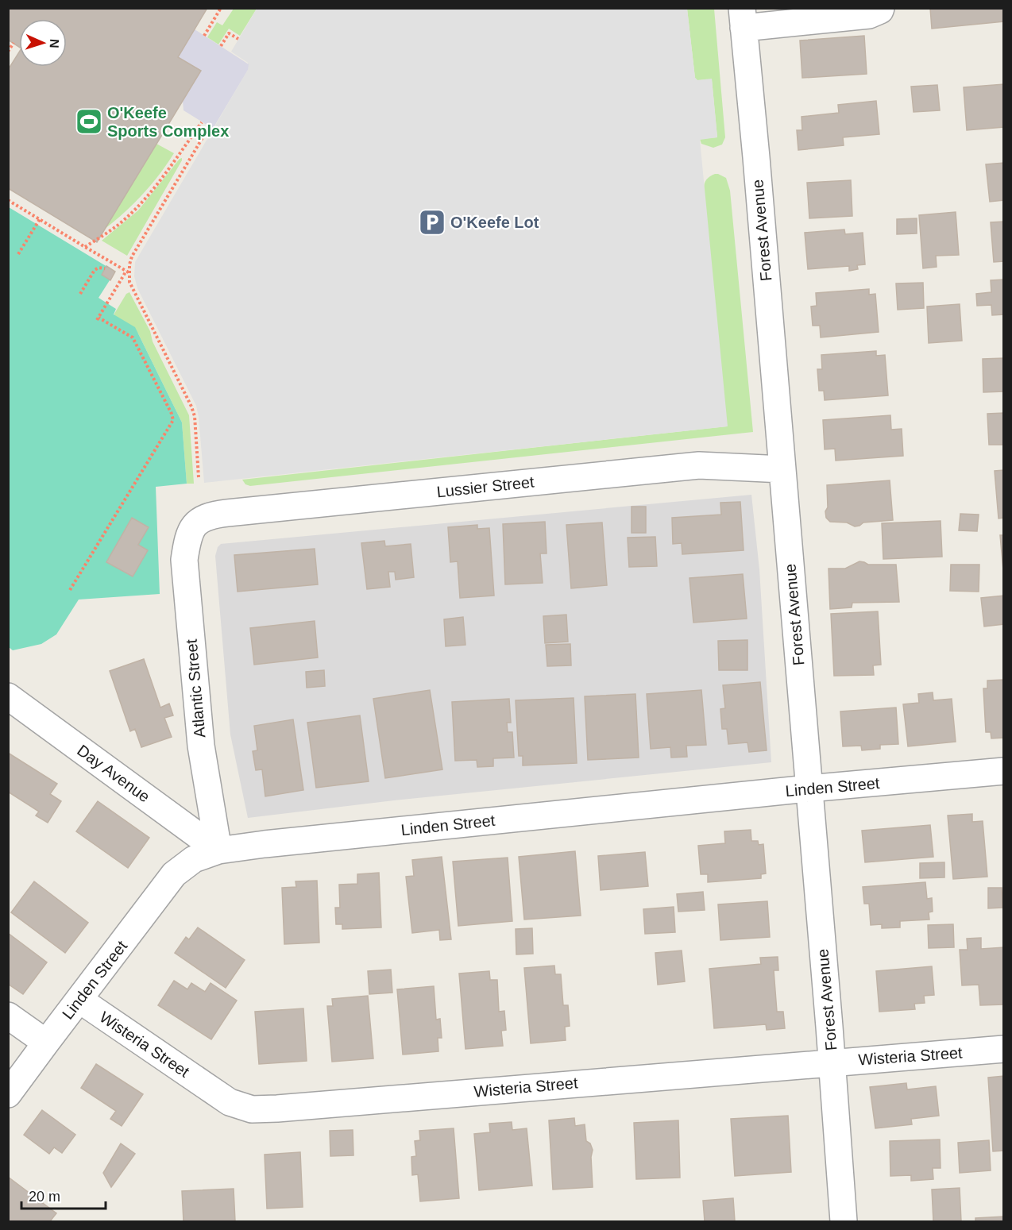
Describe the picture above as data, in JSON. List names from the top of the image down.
{
  "streets": {
    "street": [
      "Forest Avenue",
      "Lussier Street",
      "Atlantic Street",
      "Day Avenue",
      "Linden Street",
      "Wisteria Street"
    ]
  },
  "crossings": [
    ["Forest Avenue", "Lussier Street"],
    ["Forest Avenue", "Linden Street"],
    ["Forest Avenue", "Wisteria Street"],
    ["Lussier Street", "Atlantic Street"],
    ["Atlantic Street", "Day Avenue"],
    ["Atlantic Street", "Linden Street"],
    ["Day Avenue", "Linden Street"],
    ["Linden Street", "Wisteria Street"]
  ],
  "places": {
    "sports": ["O'Keefe Sports Complex"],
    "parking": ["O'Keefe Lot"]
  },
  "scale_bar": "20 m",
  "north": "right"
}
